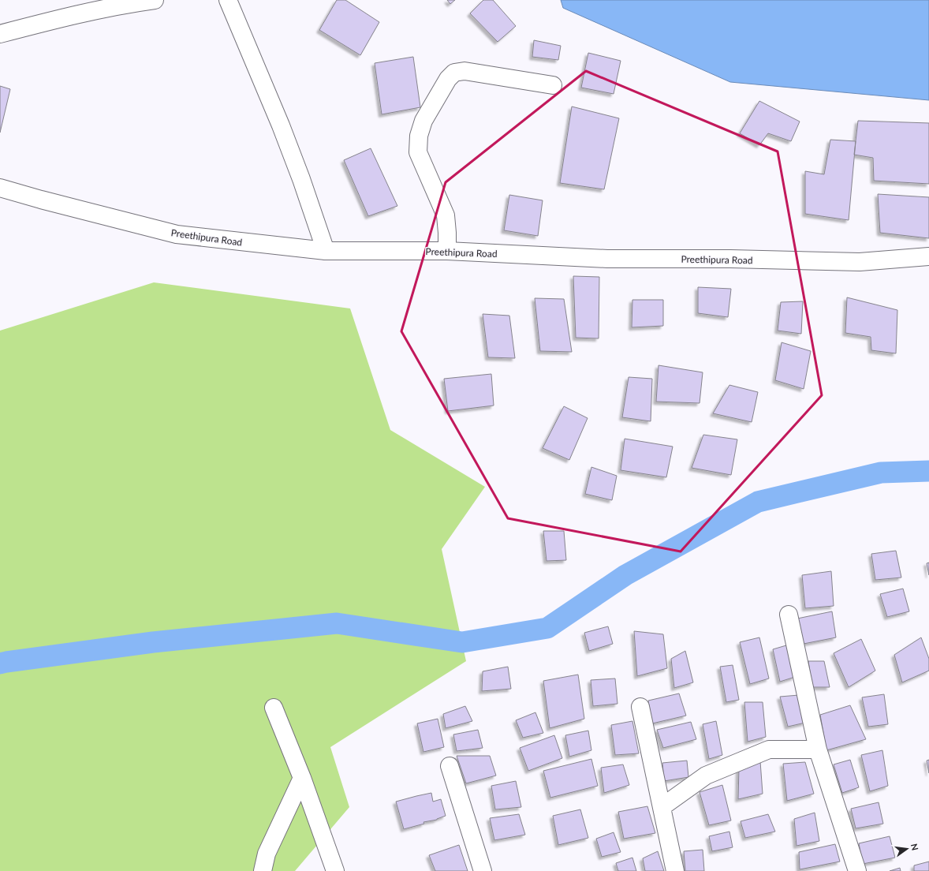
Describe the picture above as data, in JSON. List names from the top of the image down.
{
  "streets": {
    "street": ["Preethipura Road"]
  },
  "north": "right"
}
